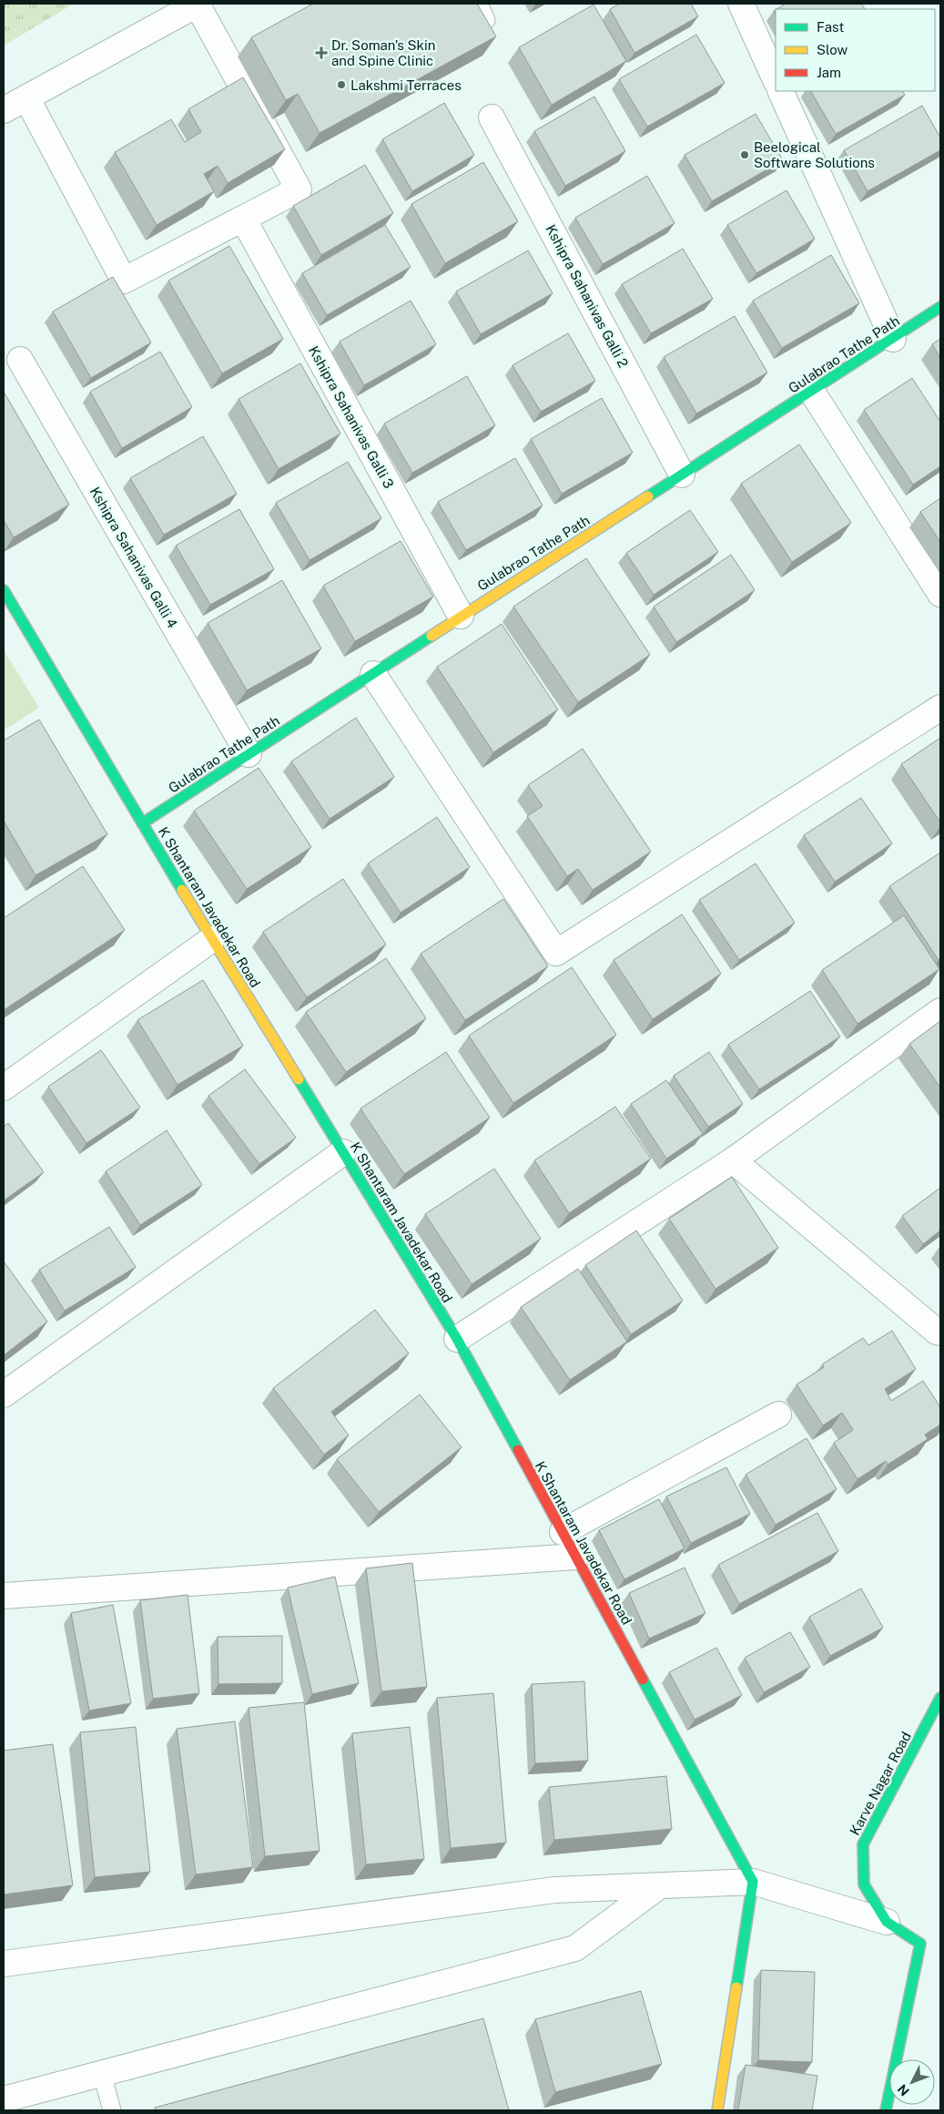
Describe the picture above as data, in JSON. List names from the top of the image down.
{
  "streets": {
    "street": [
      "Kshipra Sahanivas Galli 2",
      "Gulabrao Tathe Path",
      "Kshipra Sahanivas Galli 3",
      "Kshipra Sahanivas Galli 4",
      "K Shantaram Javadekar Road",
      "Karve Nagar Road"
    ]
  },
  "crossings": [
    ["Kshipra Sahanivas Galli 2", "Gulabrao Tathe Path"],
    ["Gulabrao Tathe Path", "Kshipra Sahanivas Galli 3"],
    ["Gulabrao Tathe Path", "Kshipra Sahanivas Galli 4"],
    ["Gulabrao Tathe Path", "K Shantaram Javadekar Road"]
  ],
  "places": {
    "health": ["Dr. Soman's Skin and Spine Clinic"],
    "other": ["Lakshmi Terraces", "Beelogical Software Solutions"]
  },
  "legend": ["Fast", "Slow", "Jam"],
  "north": "bottom left"
}
